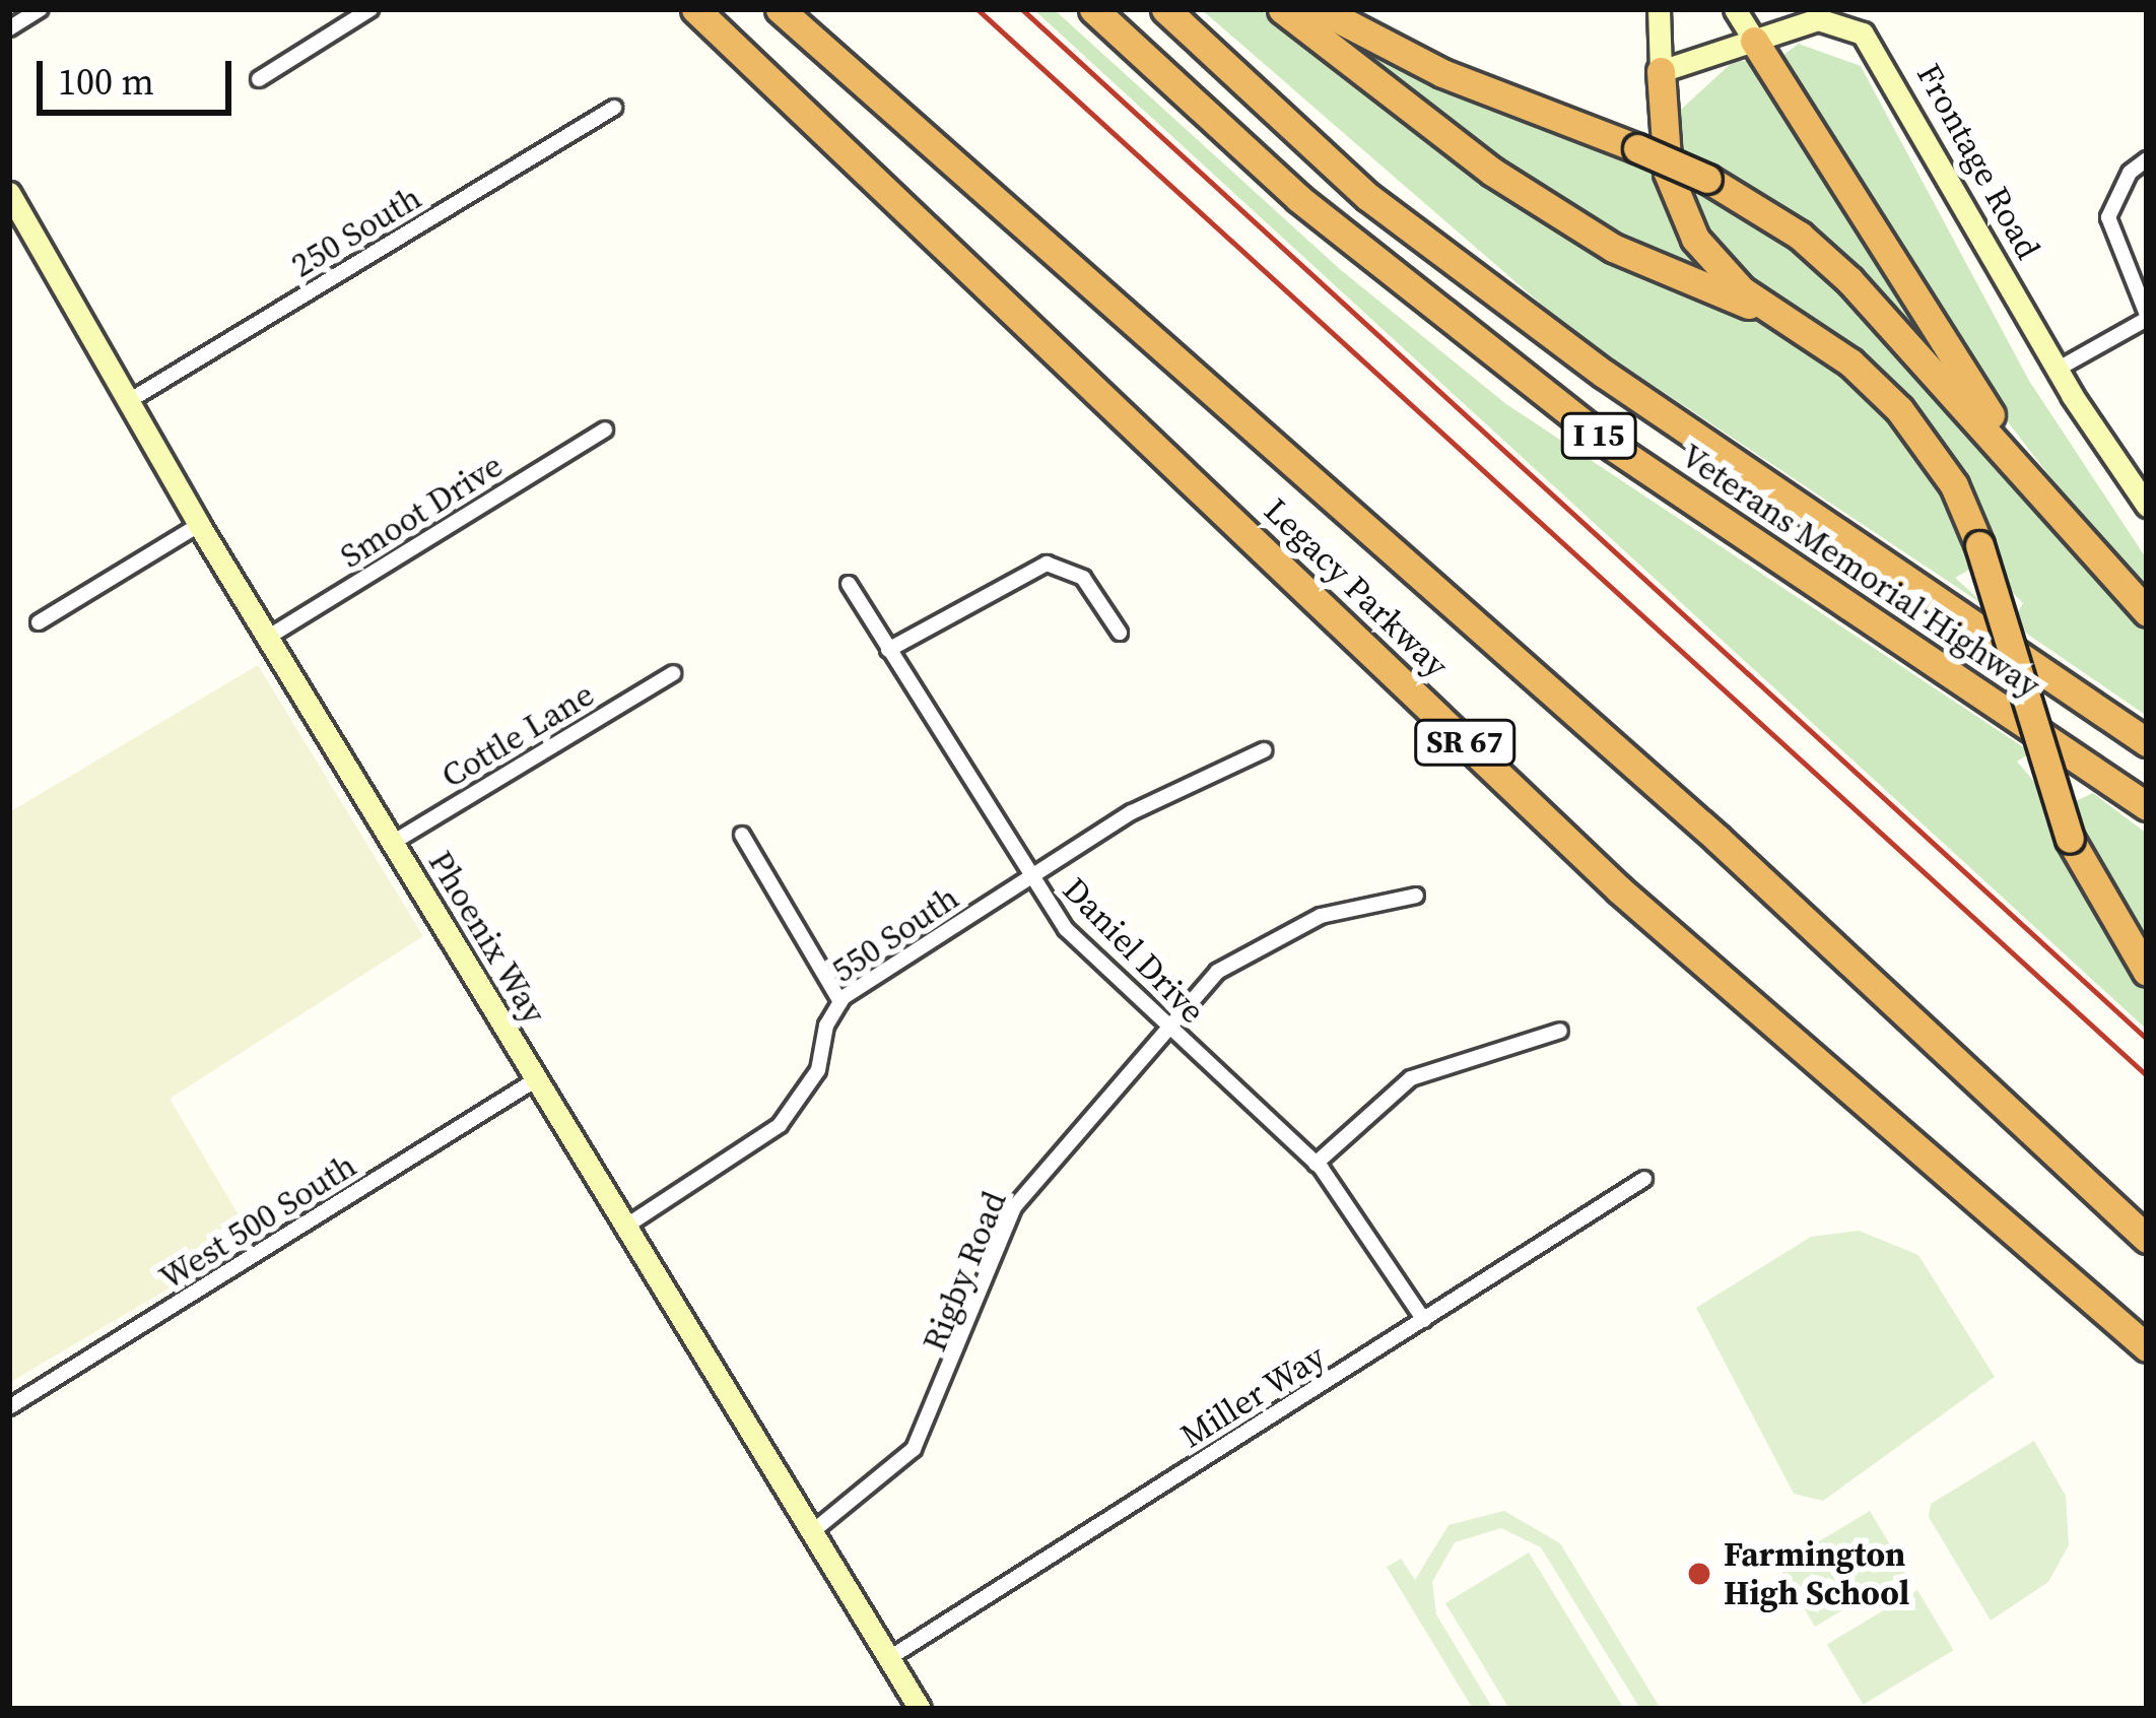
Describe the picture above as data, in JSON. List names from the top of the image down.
{
  "streets": {
    "highway": [
      "I 15",
      "Veterans Memorial Highway",
      "Legacy Parkway",
      "SR 67"
    ],
    "street": [
      "Frontage Road",
      "250 South",
      "Smoot Drive",
      "Cottle Lane",
      "550 South",
      "Phoenix Way",
      "Daniel Drive",
      "West 500 South",
      "Rigby Road",
      "Miller Way"
    ]
  },
  "crossings": [
    ["250 South", "Phoenix Way"],
    ["Smoot Drive", "Phoenix Way"],
    ["Cottle Lane", "Phoenix Way"],
    ["550 South", "Phoenix Way"],
    ["550 South", "Daniel Drive"],
    ["Phoenix Way", "West 500 South"],
    ["Phoenix Way", "Rigby Road"],
    ["Phoenix Way", "Miller Way"],
    ["Daniel Drive", "Rigby Road"],
    ["Daniel Drive", "Miller Way"]
  ],
  "places": ["Farmington High School"],
  "scale_bar": "100 m"
}
